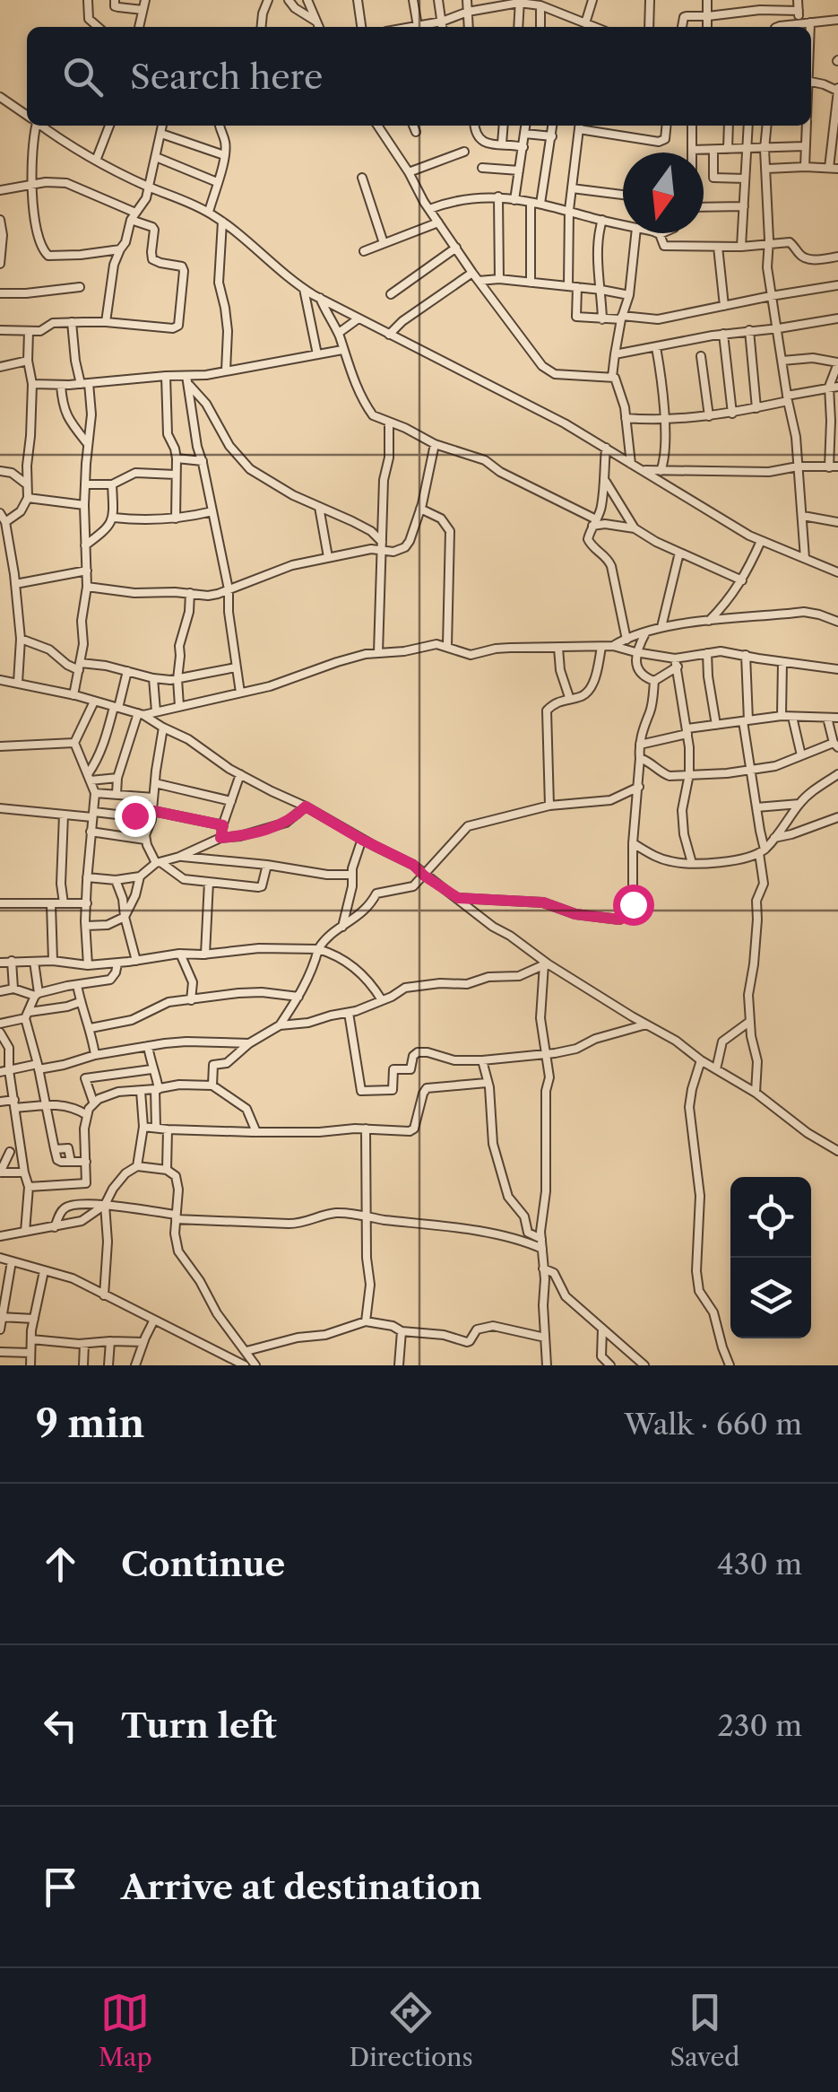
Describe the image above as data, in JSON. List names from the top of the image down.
{
  "north": "bottom",
  "page": {
    "search": "Search here",
    "heading": ["9 min", "Walk · 660 m"],
    "list": [
      ["Continue", "430 m"],
      ["Turn left", "230 m"],
      "Arrive at destination"
    ],
    "nav": ["Map", "Directions", "Saved"]
  }
}
